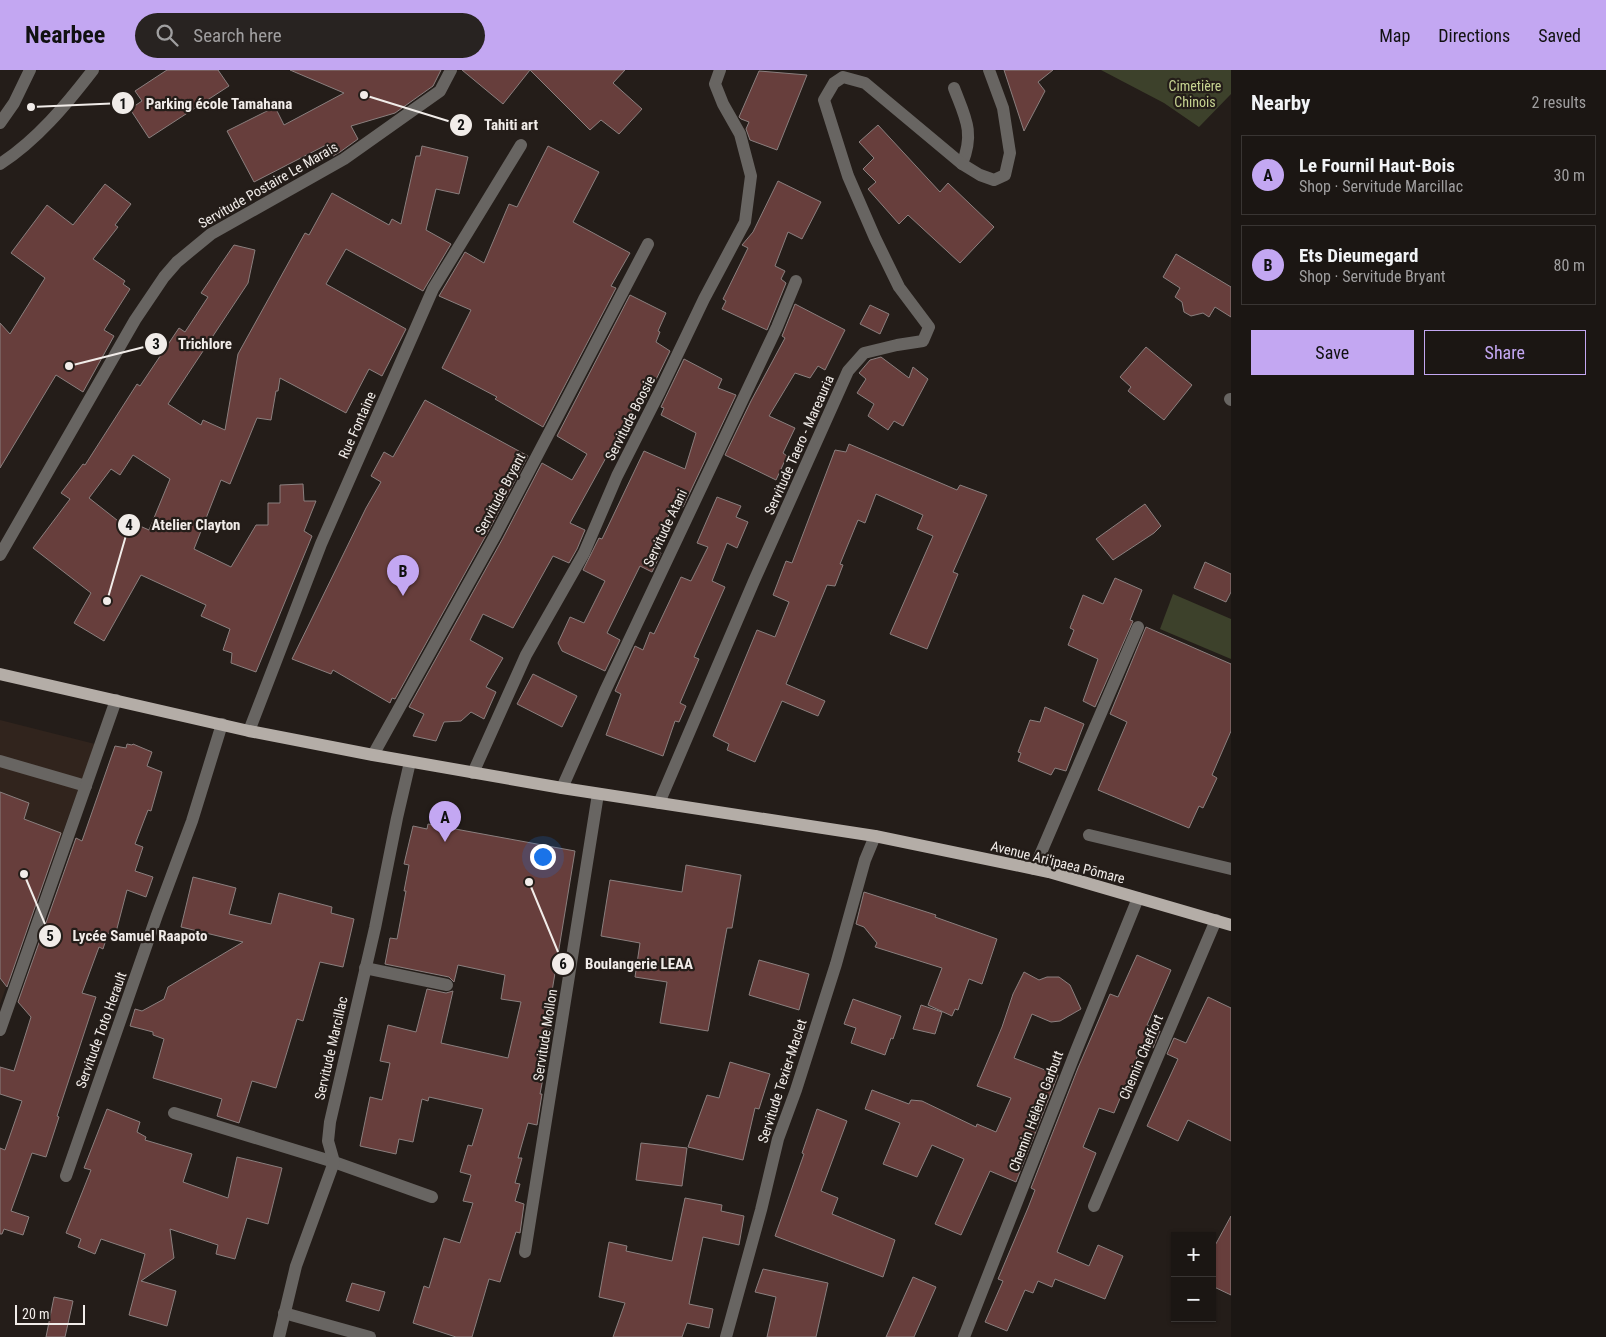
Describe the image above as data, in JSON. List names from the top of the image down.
{
  "streets": {
    "main road": ["Avenue Ari'ipaea Pōmare"],
    "street": [
      "Servitude Postaire Le Marais",
      "Servitude Boosie",
      "Rue Fontaine",
      "Servitude Taero - Mareauria",
      "Servitude Bryant",
      "Servitude Atani",
      "Servitude Toto Herault",
      "Servitude Mollon",
      "Servitude Marcillac",
      "Chemin Cheffort",
      "Servitude Texier-Maclet",
      "Chemin Hélène Garbutt"
    ]
  },
  "crossings": [
    ["Servitude Boosie", "Avenue Ari'ipaea Pōmare"],
    ["Rue Fontaine", "Avenue Ari'ipaea Pōmare"],
    ["Servitude Taero - Mareauria", "Avenue Ari'ipaea Pōmare"],
    ["Servitude Bryant", "Avenue Ari'ipaea Pōmare"],
    ["Servitude Atani", "Avenue Ari'ipaea Pōmare"],
    ["Avenue Ari'ipaea Pōmare", "Servitude Toto Herault"],
    ["Avenue Ari'ipaea Pōmare", "Servitude Mollon"],
    ["Avenue Ari'ipaea Pōmare", "Servitude Marcillac"],
    ["Avenue Ari'ipaea Pōmare", "Chemin Cheffort"],
    ["Avenue Ari'ipaea Pōmare", "Servitude Texier-Maclet"],
    ["Avenue Ari'ipaea Pōmare", "Chemin Hélène Garbutt"]
  ],
  "parks": ["Cimetière Chinois"],
  "places": [
    "Tahiti art",
    "Parking école Tamahana",
    "Trichlore",
    "Atelier Clayton",
    "Lycée Samuel Raapoto",
    "Boulangerie LEAA"
  ],
  "scale_bar": "20 m",
  "page": {
    "header": "Nearbee",
    "search": "Search here",
    "nav": ["Map", "Directions", "Saved"],
    "heading": ["Nearby", "2 results"],
    "list": [
      {
        "mark": "A",
        "name": "Le Fournil Haut-Bois",
        "note": "Shop · Servitude Marcillac",
        "value": "30 m"
      },
      {
        "mark": "B",
        "name": "Ets Dieumegard",
        "note": "Shop · Servitude Bryant",
        "value": "80 m"
      }
    ],
    "buttons": ["Save", "Share"],
    "pins": ["B", "A"],
    "map_buttons": ["+", "−"],
    "scale": "20 m"
  }
}
